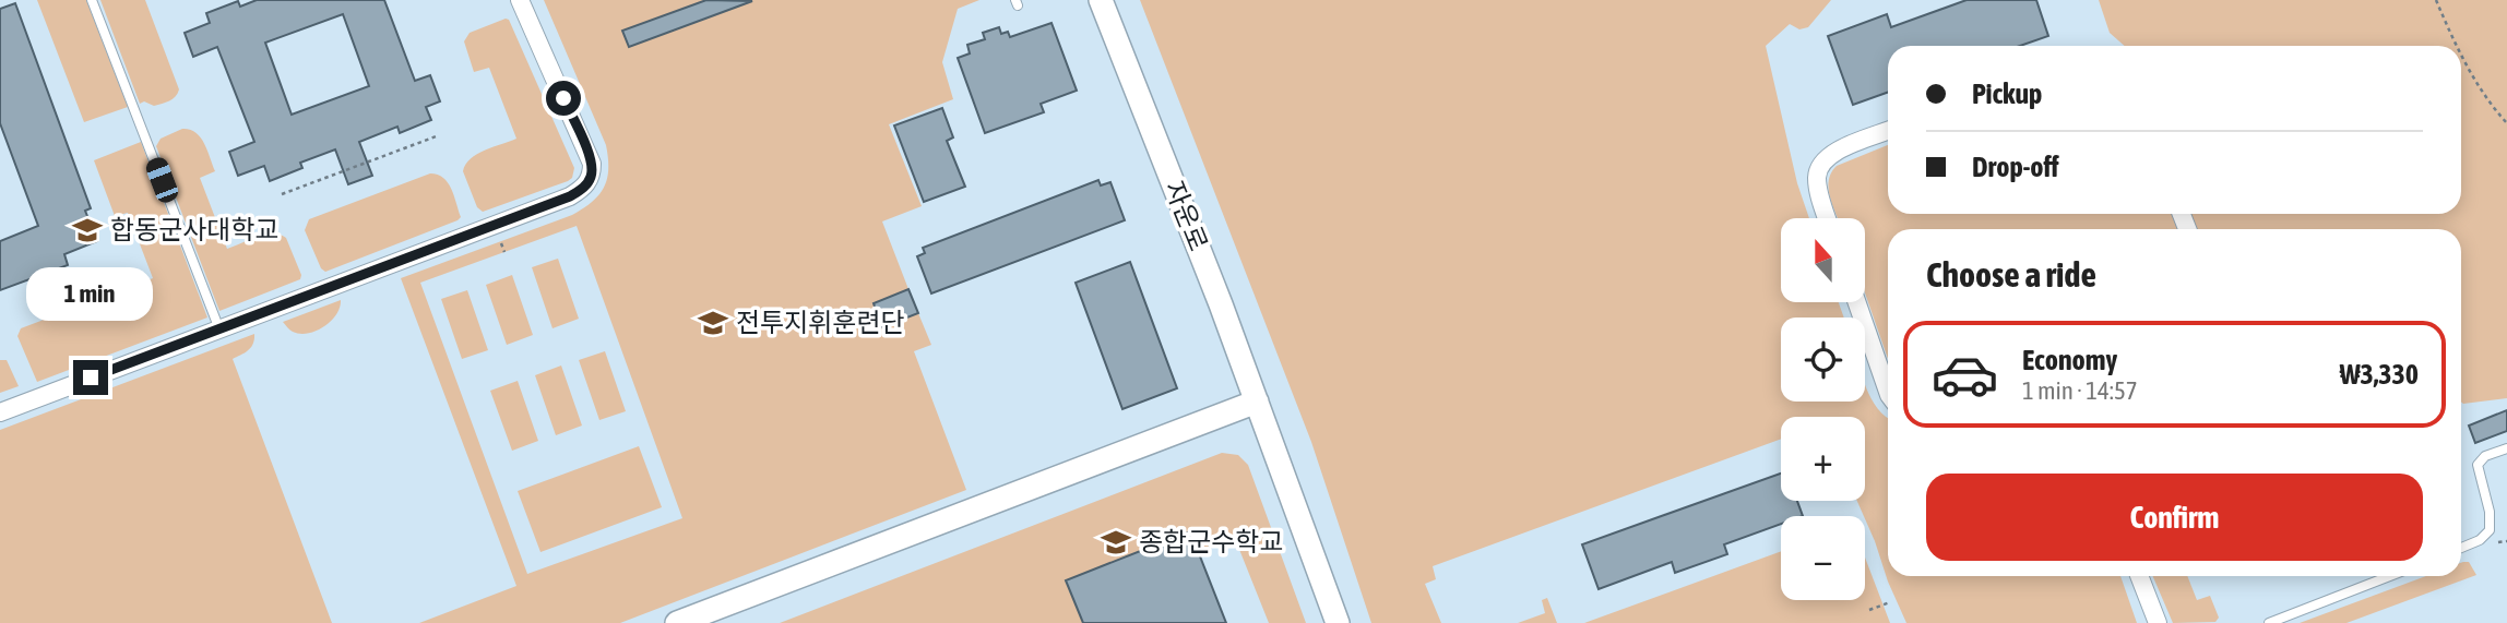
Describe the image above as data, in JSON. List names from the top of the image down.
{
  "streets": {
    "street": ["자운로"]
  },
  "places": {
    "school or university": ["합동군사대학교", "전투지휘훈련단", "종합군수학교"]
  },
  "north": "top",
  "page": {
    "banner": ["Pickup", "Drop-off"],
    "map_buttons": ["+", "−"],
    "heading": "Choose a ride",
    "bubble": "1 min",
    "list": [
      {
        "name": "Economy",
        "note": "1 min · 14:57",
        "value": "₩3,330"
      }
    ],
    "buttons": "Confirm"
  }
}
